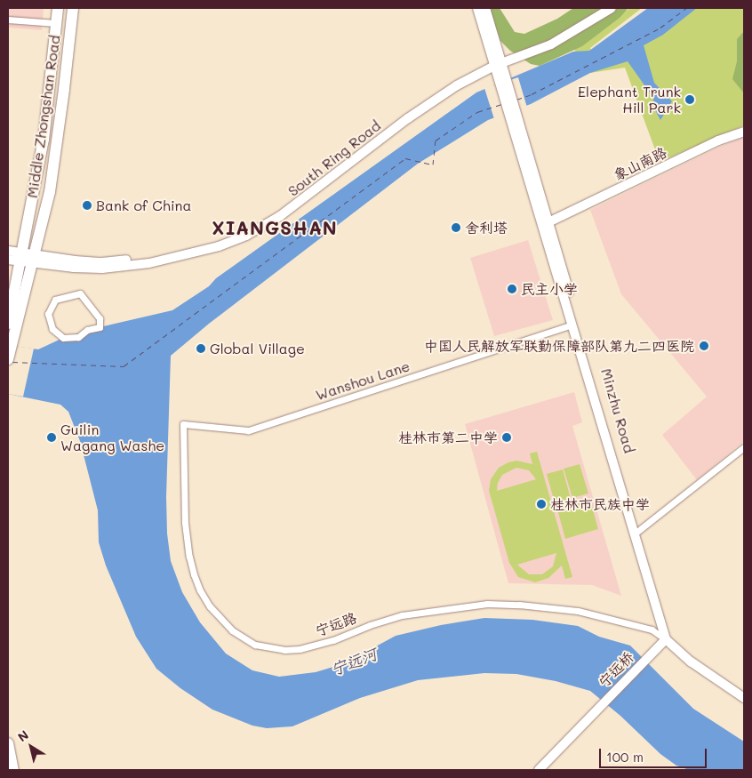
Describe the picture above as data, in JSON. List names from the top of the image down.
{
  "streets": {
    "highway": ["Middle Zhongshan Road"],
    "street": [
      "South Ring Road",
      "象山南路",
      "Wanshou Lane",
      "Minzhu Road",
      "宁远路",
      "宁远桥"
    ]
  },
  "crossings": [
    ["Middle Zhongshan Road", "South Ring Road"],
    ["象山南路", "Minzhu Road"],
    ["Wanshou Lane", "Minzhu Road"],
    ["Wanshou Lane", "宁远路"],
    ["Minzhu Road", "宁远路"],
    ["Minzhu Road", "宁远桥"],
    ["宁远路", "宁远桥"]
  ],
  "districts": ["XIANGSHAN"],
  "water": ["宁远河"],
  "places": [
    "Elephant Trunk Hill Park",
    "Bank of China",
    "舍利塔",
    "民主小学",
    "中国人民解放军联勤保障部队第九二四医院",
    "Global Village",
    "Guilin Wagang Washe",
    "桂林市第二中学",
    "桂林市民族中学"
  ],
  "scale_bar": "100 m",
  "north": "top left"
}
